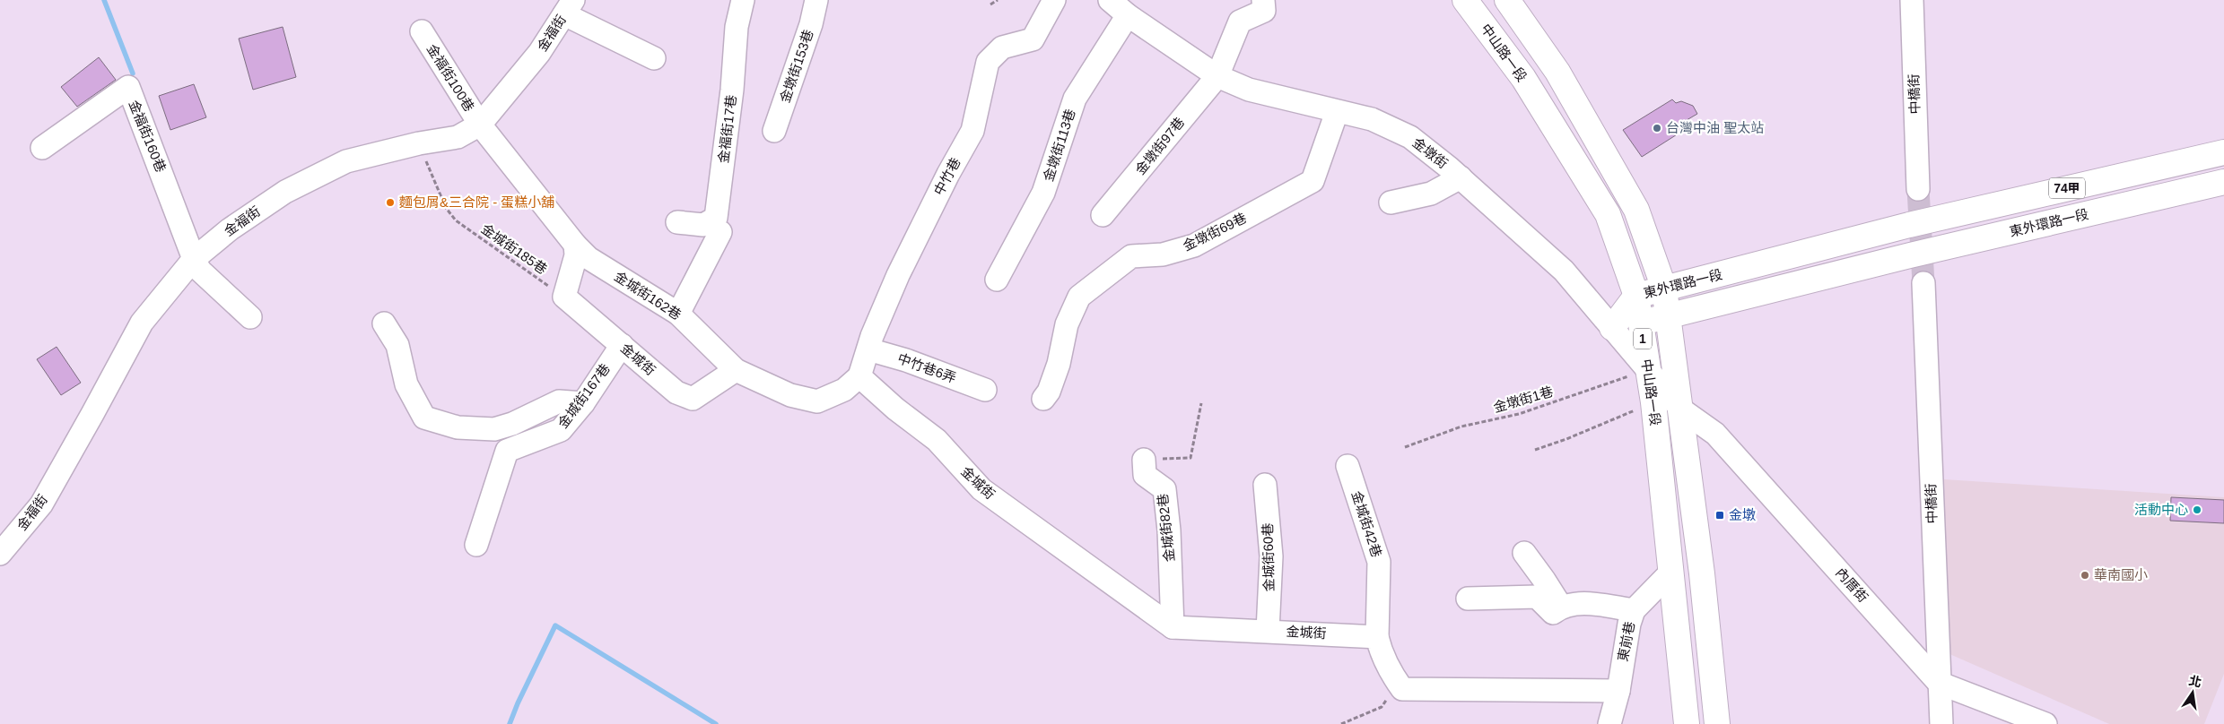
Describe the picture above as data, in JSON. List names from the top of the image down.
{
  "streets": {
    "main road": [
      "中山路一段",
      "74甲",
      "東外環路一段",
      "1"
    ],
    "street": [
      "金福街",
      "金墩街153巷",
      "金福街100巷",
      "中橋街",
      "金福街17巷",
      "金福街160巷",
      "金墩街113巷",
      "金墩街97巷",
      "金墩街",
      "中竹巷",
      "金墩街69巷",
      "金城街162巷",
      "金城街",
      "中竹巷6弄",
      "金城街167巷",
      "金城街42巷",
      "金城街82巷",
      "金城街60巷",
      "內厝街",
      "東前巷"
    ],
    "path": ["金城街185巷", "金墩街1巷"]
  },
  "crossings": [
    ["金福街", "金福街100巷"],
    ["金福街", "金福街160巷"],
    ["金福街", "金城街185巷"],
    ["中山路一段", "金墩街"],
    ["中山路一段", "東外環路一段"],
    ["中山路一段", "金墩街1巷"],
    ["中山路一段", "內厝街"],
    ["中山路一段", "東前巷"],
    ["中橋街", "內厝街"],
    ["金墩街113巷", "金墩街"],
    ["金墩街97巷", "金墩街"],
    ["金墩街", "東外環路一段"],
    ["金墩街", "金墩街69巷"],
    ["金墩街", "金墩街1巷"],
    ["金墩街", "內厝街"],
    ["中竹巷", "金城街"],
    ["中竹巷", "中竹巷6弄"],
    ["金城街185巷", "金城街"],
    ["金城街162巷", "金城街"],
    ["金城街", "金城街167巷"],
    ["金城街", "金城街42巷"],
    ["金城街", "金城街82巷"],
    ["金城街", "金城街60巷"]
  ],
  "places": {
    "other": [
      "台灣中油 聖太站",
      "麵包屑&三合院 - 蛋糕小舖",
      "活動中心",
      "華南國小"
    ],
    "transit": ["金墩"]
  },
  "north": "top"
}
